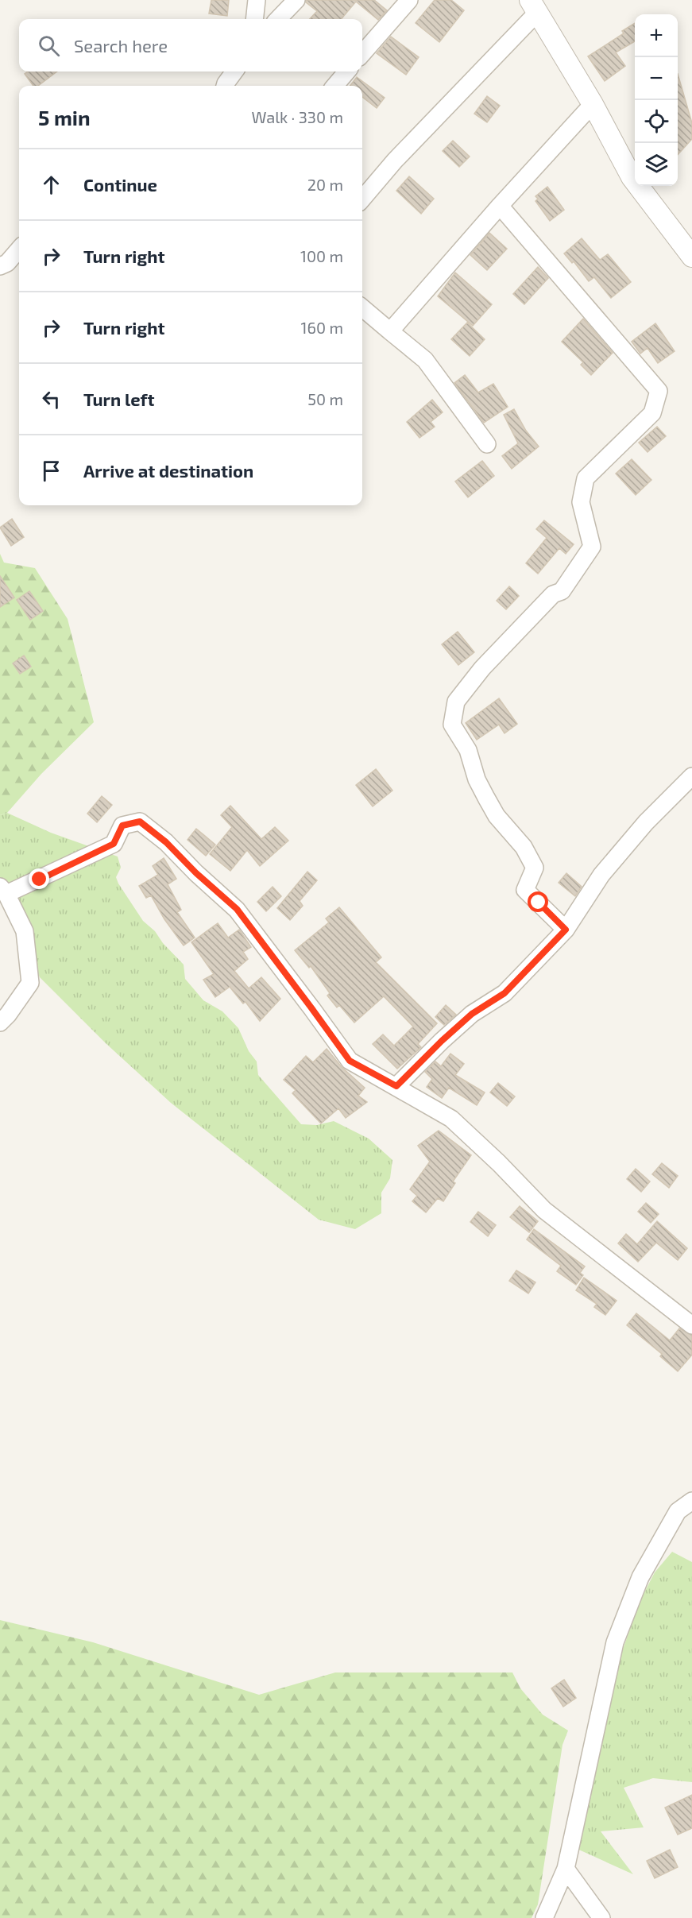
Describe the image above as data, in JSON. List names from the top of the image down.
{
  "page": {
    "map_buttons": ["+", "−"],
    "search": "Search here",
    "heading": ["5 min", "Walk · 330 m"],
    "list": [
      ["Continue", "20 m"],
      ["Turn right", "100 m"],
      ["Turn right", "160 m"],
      ["Turn left", "50 m"],
      "Arrive at destination"
    ]
  }
}
